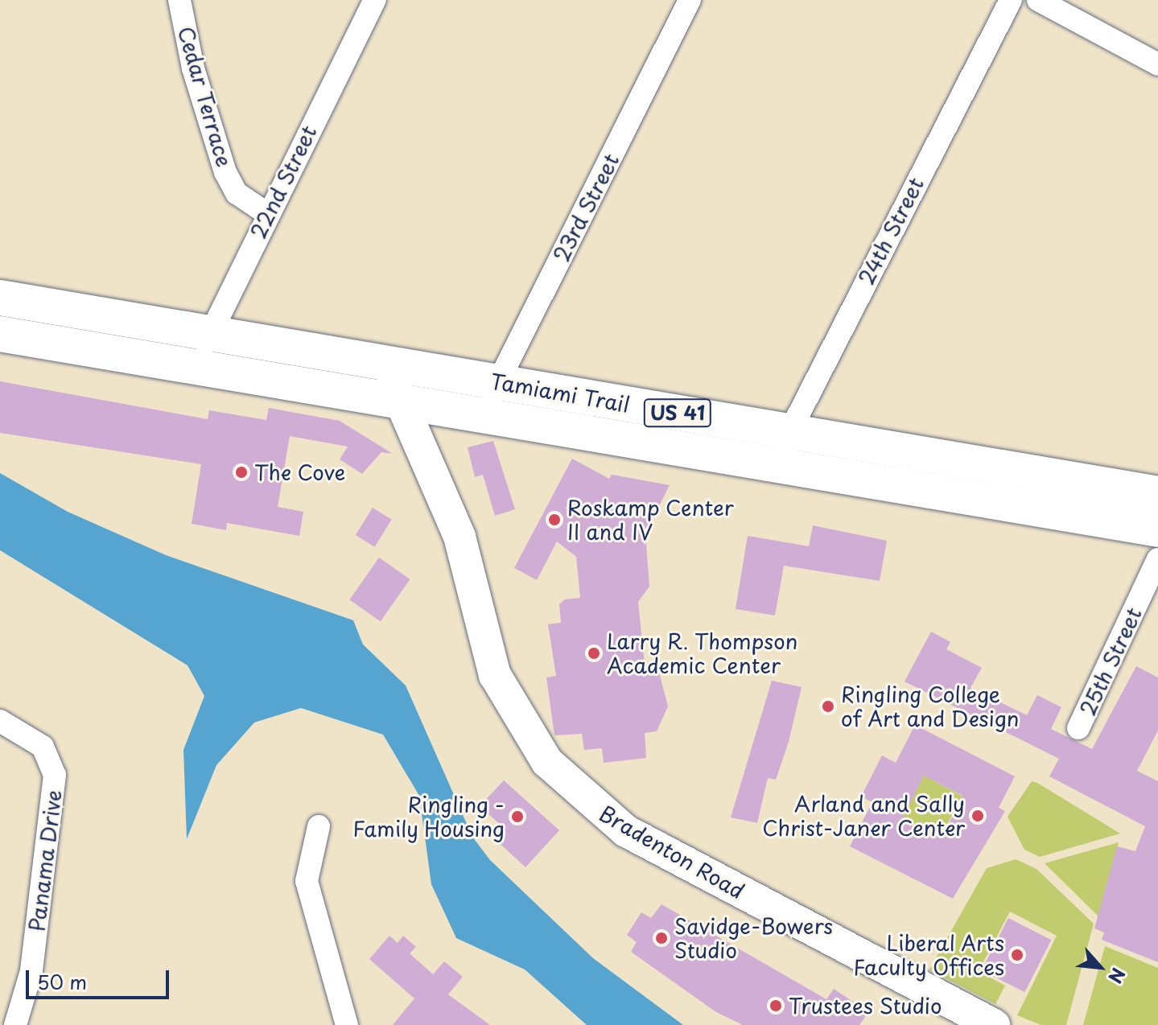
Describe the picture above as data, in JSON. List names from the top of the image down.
{
  "streets": {
    "main road": ["Tamiami Trail", "US 41"],
    "street": [
      "Cedar Terrace",
      "22nd Street",
      "23rd Street",
      "24th Street",
      "25th Street",
      "Bradenton Road",
      "Panama Drive"
    ]
  },
  "crossings": [
    ["Cedar Terrace", "22nd Street"],
    ["22nd Street", "Tamiami Trail"],
    ["23rd Street", "Tamiami Trail"],
    ["24th Street", "Tamiami Trail"],
    ["Tamiami Trail", "Bradenton Road"]
  ],
  "places": [
    "The Cove",
    "Roskamp Center II and IV",
    "Larry R. Thompson Academic Center",
    "Ringling College of Art and Design",
    "Arland and Sally Christ-Janer Center",
    "Ringling - Family Housing",
    "Savidge-Bowers Studio",
    "Liberal Arts Faculty Offices",
    "Trustees Studio"
  ],
  "scale_bar": "50 m",
  "north": "bottom right"
}
